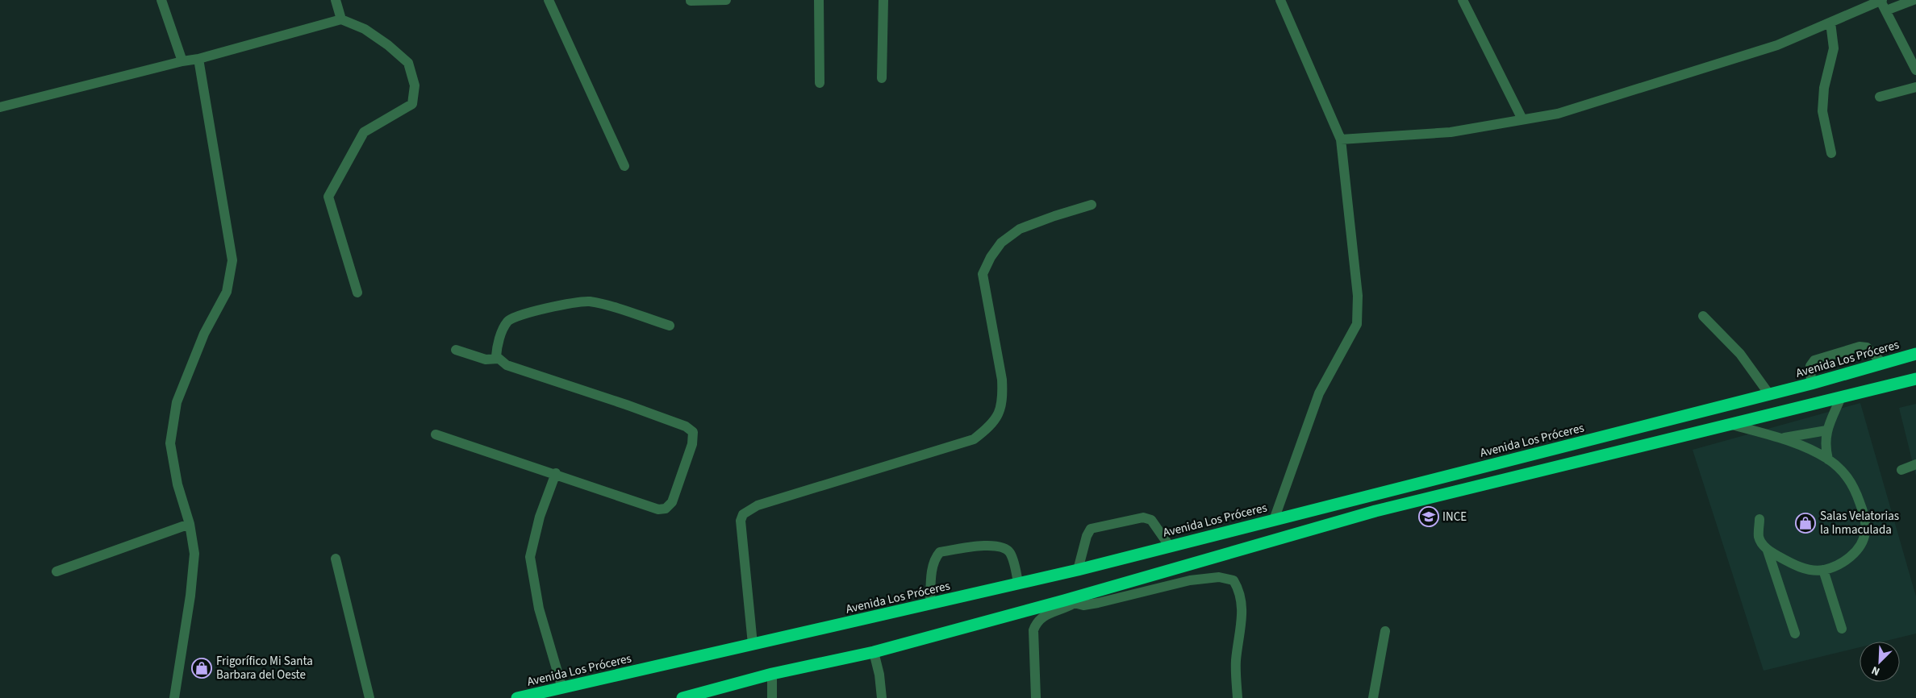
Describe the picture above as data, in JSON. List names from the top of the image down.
{
  "streets": {
    "highway": ["Avenida Los Próceres"]
  },
  "places": {
    "school or university": ["INCE"],
    "shop": ["Salas Velatorias la Inmaculada", "Frigorífico Mi Santa Barbara del Oeste"]
  },
  "north": "bottom left"
}
